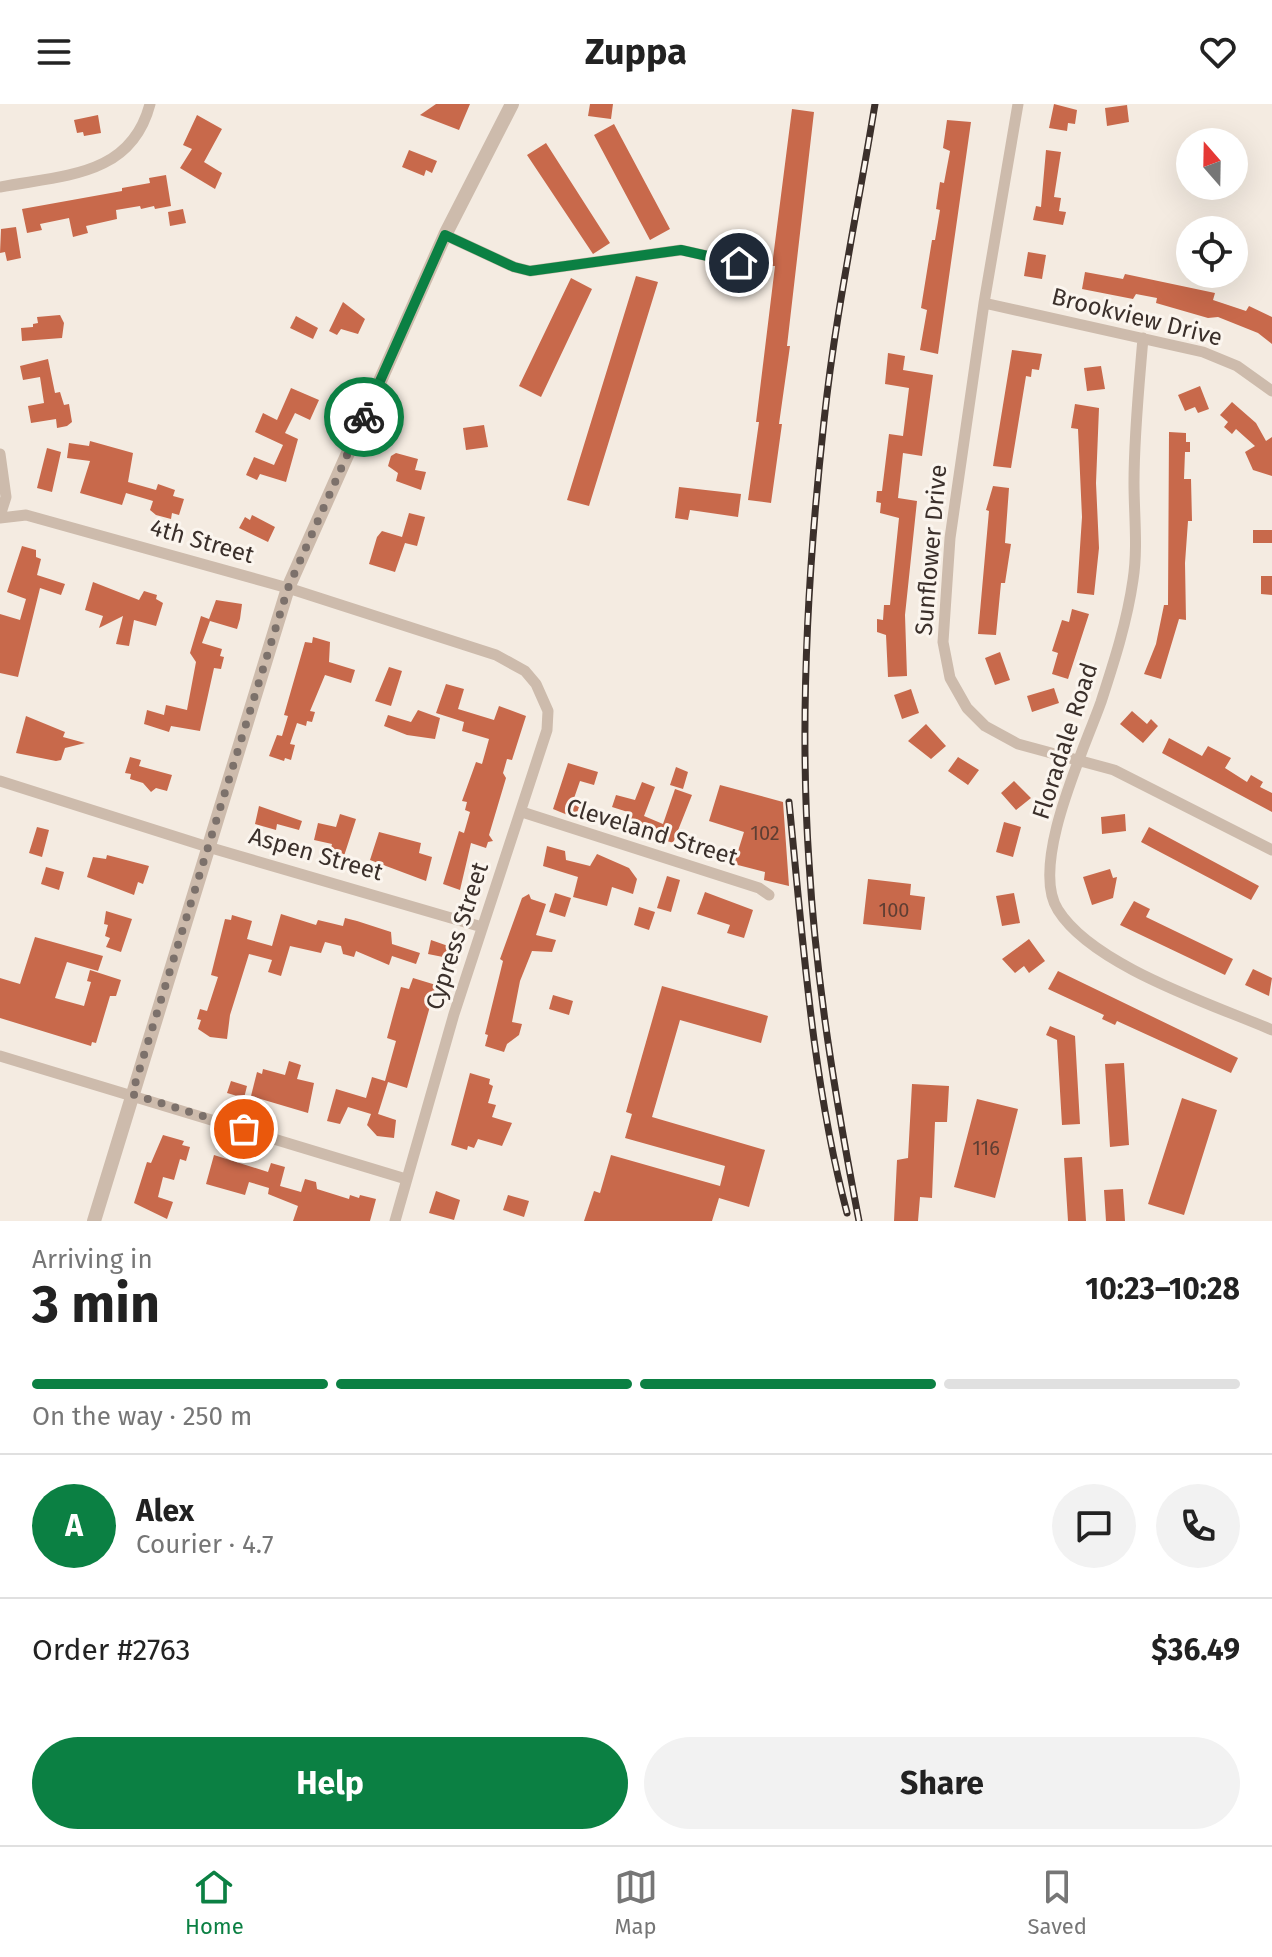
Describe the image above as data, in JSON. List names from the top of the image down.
{
  "streets": {
    "street": [
      "Brookview Drive",
      "4th Street",
      "Sunflower Drive",
      "Floradale Road",
      "Cleveland Street",
      "Aspen Street",
      "Cypress Street"
    ]
  },
  "crossings": [
    ["Brookview Drive", "Sunflower Drive"],
    ["Brookview Drive", "Floradale Road"],
    ["4th Street", "Cypress Street"],
    ["Sunflower Drive", "Floradale Road"],
    ["Cleveland Street", "Cypress Street"],
    ["Aspen Street", "Cypress Street"]
  ],
  "house_numbers": ["102", "100", "116"],
  "north": "top",
  "page": {
    "header": "Zuppa",
    "heading": ["3 min", "Arriving in", "10:23–10:28"],
    "panel": [
      "Alex",
      "Courier · 4.7",
      "Order #2763",
      "$36.49"
    ],
    "bar": "On the way · 250 m",
    "round": "A",
    "buttons": ["Help", "Share"],
    "tabs": ["Home", "Map", "Saved"]
  }
}
